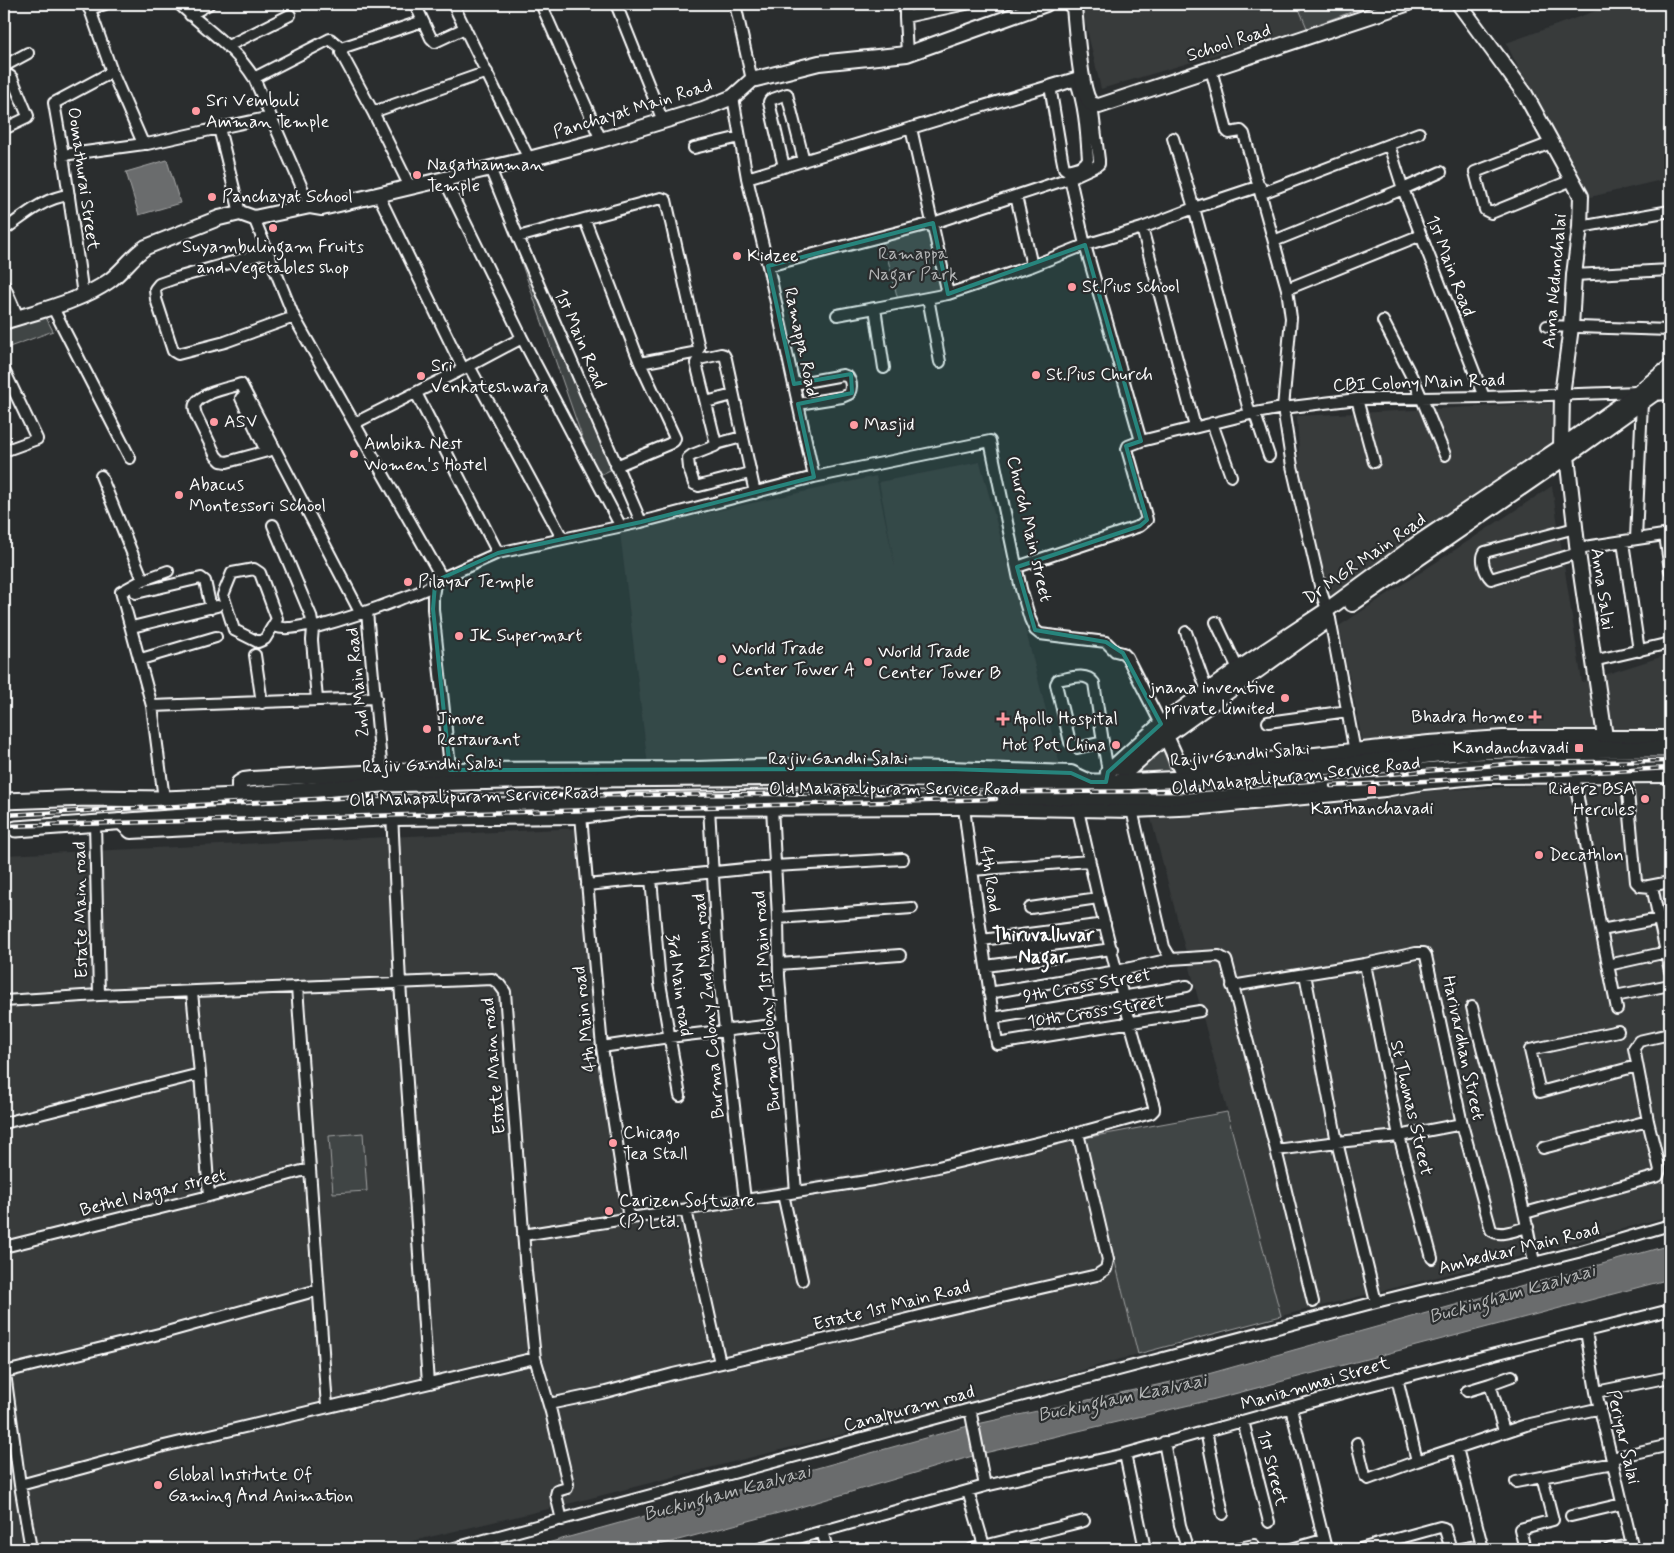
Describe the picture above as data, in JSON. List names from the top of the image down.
{
  "streets": {
    "main road": ["Rajiv Gandhi Salai"],
    "street": [
      "School Road",
      "Panchayat Main Road",
      "Oomathurai Street",
      "1st Main Road",
      "Anna Nedunchalai",
      "Ramappa Road",
      "CBI Colony Main Road",
      "Church Main street",
      "Dr MGR Main Road",
      "Anna Salai",
      "2nd Main Road",
      "Old Mahapalipuram Service Road",
      "4th Road",
      "Estate Main road",
      "3rd Main road",
      "9th Cross Street",
      "Burma Colony 1st Main road",
      "Burma Colony 2nd Main road",
      "10th Cross Street",
      "4th Main road",
      "Harivardhan Street",
      "St Thomas Street",
      "Bethel Nagar street",
      "Ambedkar Main Road",
      "Estate 1st Main Road",
      "Maniammai Street",
      "Canalpuram road",
      "Periyar Salai",
      "1st Street"
    ]
  },
  "crossings": [
    ["Panchayat Main Road", "1st Main Road"],
    ["Panchayat Main Road", "Ramappa Road"],
    ["1st Main Road", "CBI Colony Main Road"],
    ["1st Main Road", "2nd Main Road"],
    ["Anna Nedunchalai", "CBI Colony Main Road"],
    ["Anna Nedunchalai", "Dr MGR Main Road"],
    ["Anna Nedunchalai", "Anna Salai"],
    ["Ramappa Road", "Church Main street"],
    ["Ramappa Road", "2nd Main Road"],
    ["CBI Colony Main Road", "Dr MGR Main Road"],
    ["Church Main street", "Dr MGR Main Road"],
    ["Church Main street", "2nd Main Road"],
    ["Church Main street", "Rajiv Gandhi Salai"],
    ["Dr MGR Main Road", "Anna Salai"],
    ["Dr MGR Main Road", "Rajiv Gandhi Salai"],
    ["Anna Salai", "Rajiv Gandhi Salai"],
    ["Rajiv Gandhi Salai", "Old Mahapalipuram Service Road"],
    ["Rajiv Gandhi Salai", "4th Road"],
    ["Rajiv Gandhi Salai", "Estate Main road"],
    ["Old Mahapalipuram Service Road", "4th Road"],
    ["Old Mahapalipuram Service Road", "Burma Colony 1st Main road"],
    ["Old Mahapalipuram Service Road", "Burma Colony 2nd Main road"],
    ["Old Mahapalipuram Service Road", "4th Main road"],
    ["4th Road", "9th Cross Street"],
    ["4th Road", "10th Cross Street"],
    ["Estate Main road", "Estate 1st Main Road"],
    ["Estate Main road", "Canalpuram road"],
    ["Harivardhan Street", "St Thomas Street"],
    ["Ambedkar Main Road", "Canalpuram road"],
    ["Maniammai Street", "Periyar Salai"],
    ["Maniammai Street", "1st Street"]
  ],
  "districts": ["Thiruvalluvar Nagar"],
  "water": ["Buckingham Kaalvaai"],
  "parks": ["Ramappa Nagar Park"],
  "places": {
    "other": [
      "Sri Vembuli Amman Temple",
      "Nagathamman Temple",
      "Panchayat School",
      "Suyambulingam Fruits and Vegetables shop",
      "Kidzee",
      "St.Pius school",
      "St.Pius Church",
      "Sri Venkateshwara",
      "ASV",
      "Masjid",
      "Ambika Nest Women's Hostel",
      "Abacus Montessori School",
      "Pilayar Temple",
      "JK Supermart",
      "World Trade Center Tower A",
      "World Trade Center Tower B",
      "jnana inventive private limited",
      "Jinove Restaurant",
      "Hot Pot China",
      "Riderz BSA Hercules",
      "Decathlon",
      "Chicago Tea Stall",
      "Carizen Software (P) Ltd.",
      "Global Institute Of Gaming And Animation"
    ],
    "health": ["Bhadra Homeo", "Apollo Hospital"],
    "transit": ["Kandanchavadi", "Kanthanchavadi"]
  }
}
